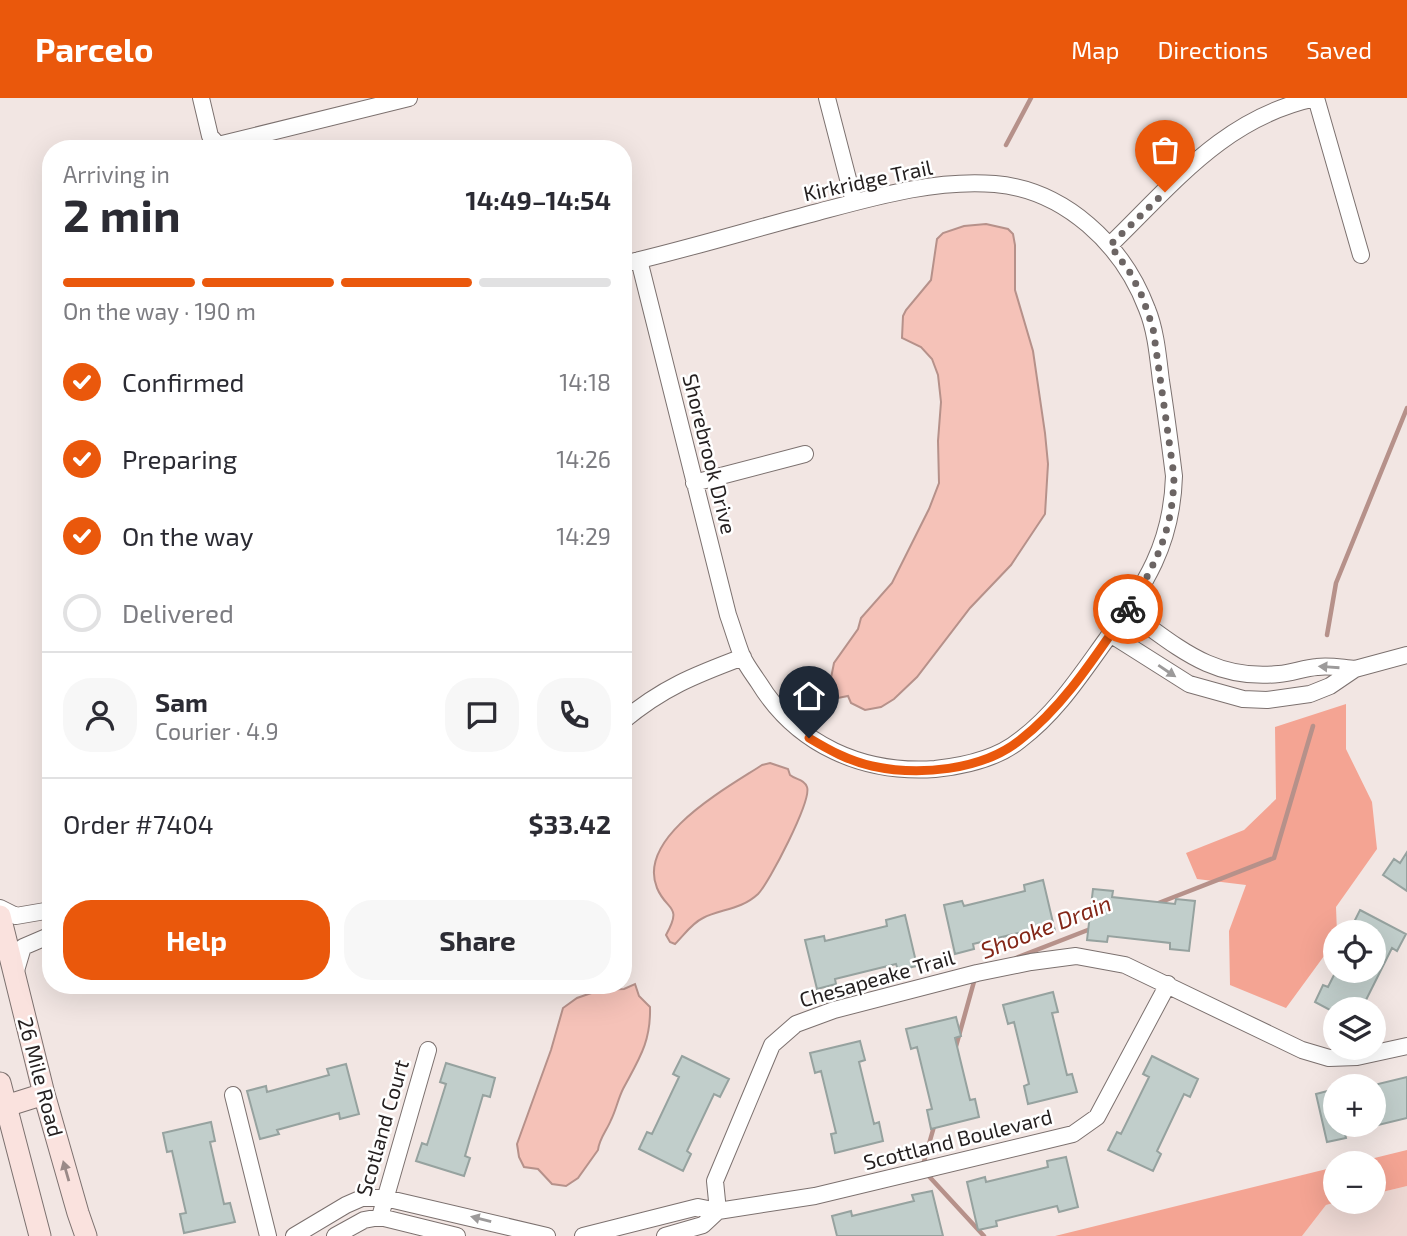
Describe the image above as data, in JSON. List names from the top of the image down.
{
  "streets": {
    "main road": ["26 Mile Road"],
    "street": [
      "Kirkridge Trail",
      "Shorebrook Drive",
      "Chesapeake Trail",
      "Scotland Court",
      "Scottland Boulevard"
    ]
  },
  "crossings": [
    ["Kirkridge Trail", "Shorebrook Drive"],
    ["Chesapeake Trail", "Scottland Boulevard"]
  ],
  "water": ["Shooke Drain"],
  "page": {
    "header": "Parcelo",
    "nav": ["Map", "Directions", "Saved"],
    "heading": ["2 min", "Arriving in", "14:49–14:54"],
    "panel": [
      "Sam",
      "Courier · 4.9",
      "Order #7404",
      "$33.42"
    ],
    "bar": "On the way · 190 m",
    "list": [
      ["Confirmed", "14:18"],
      ["Preparing", "14:26"],
      ["On the way", "14:29"],
      "Delivered"
    ],
    "buttons": ["Help", "Share"],
    "map_buttons": ["+", "−"]
  }
}
